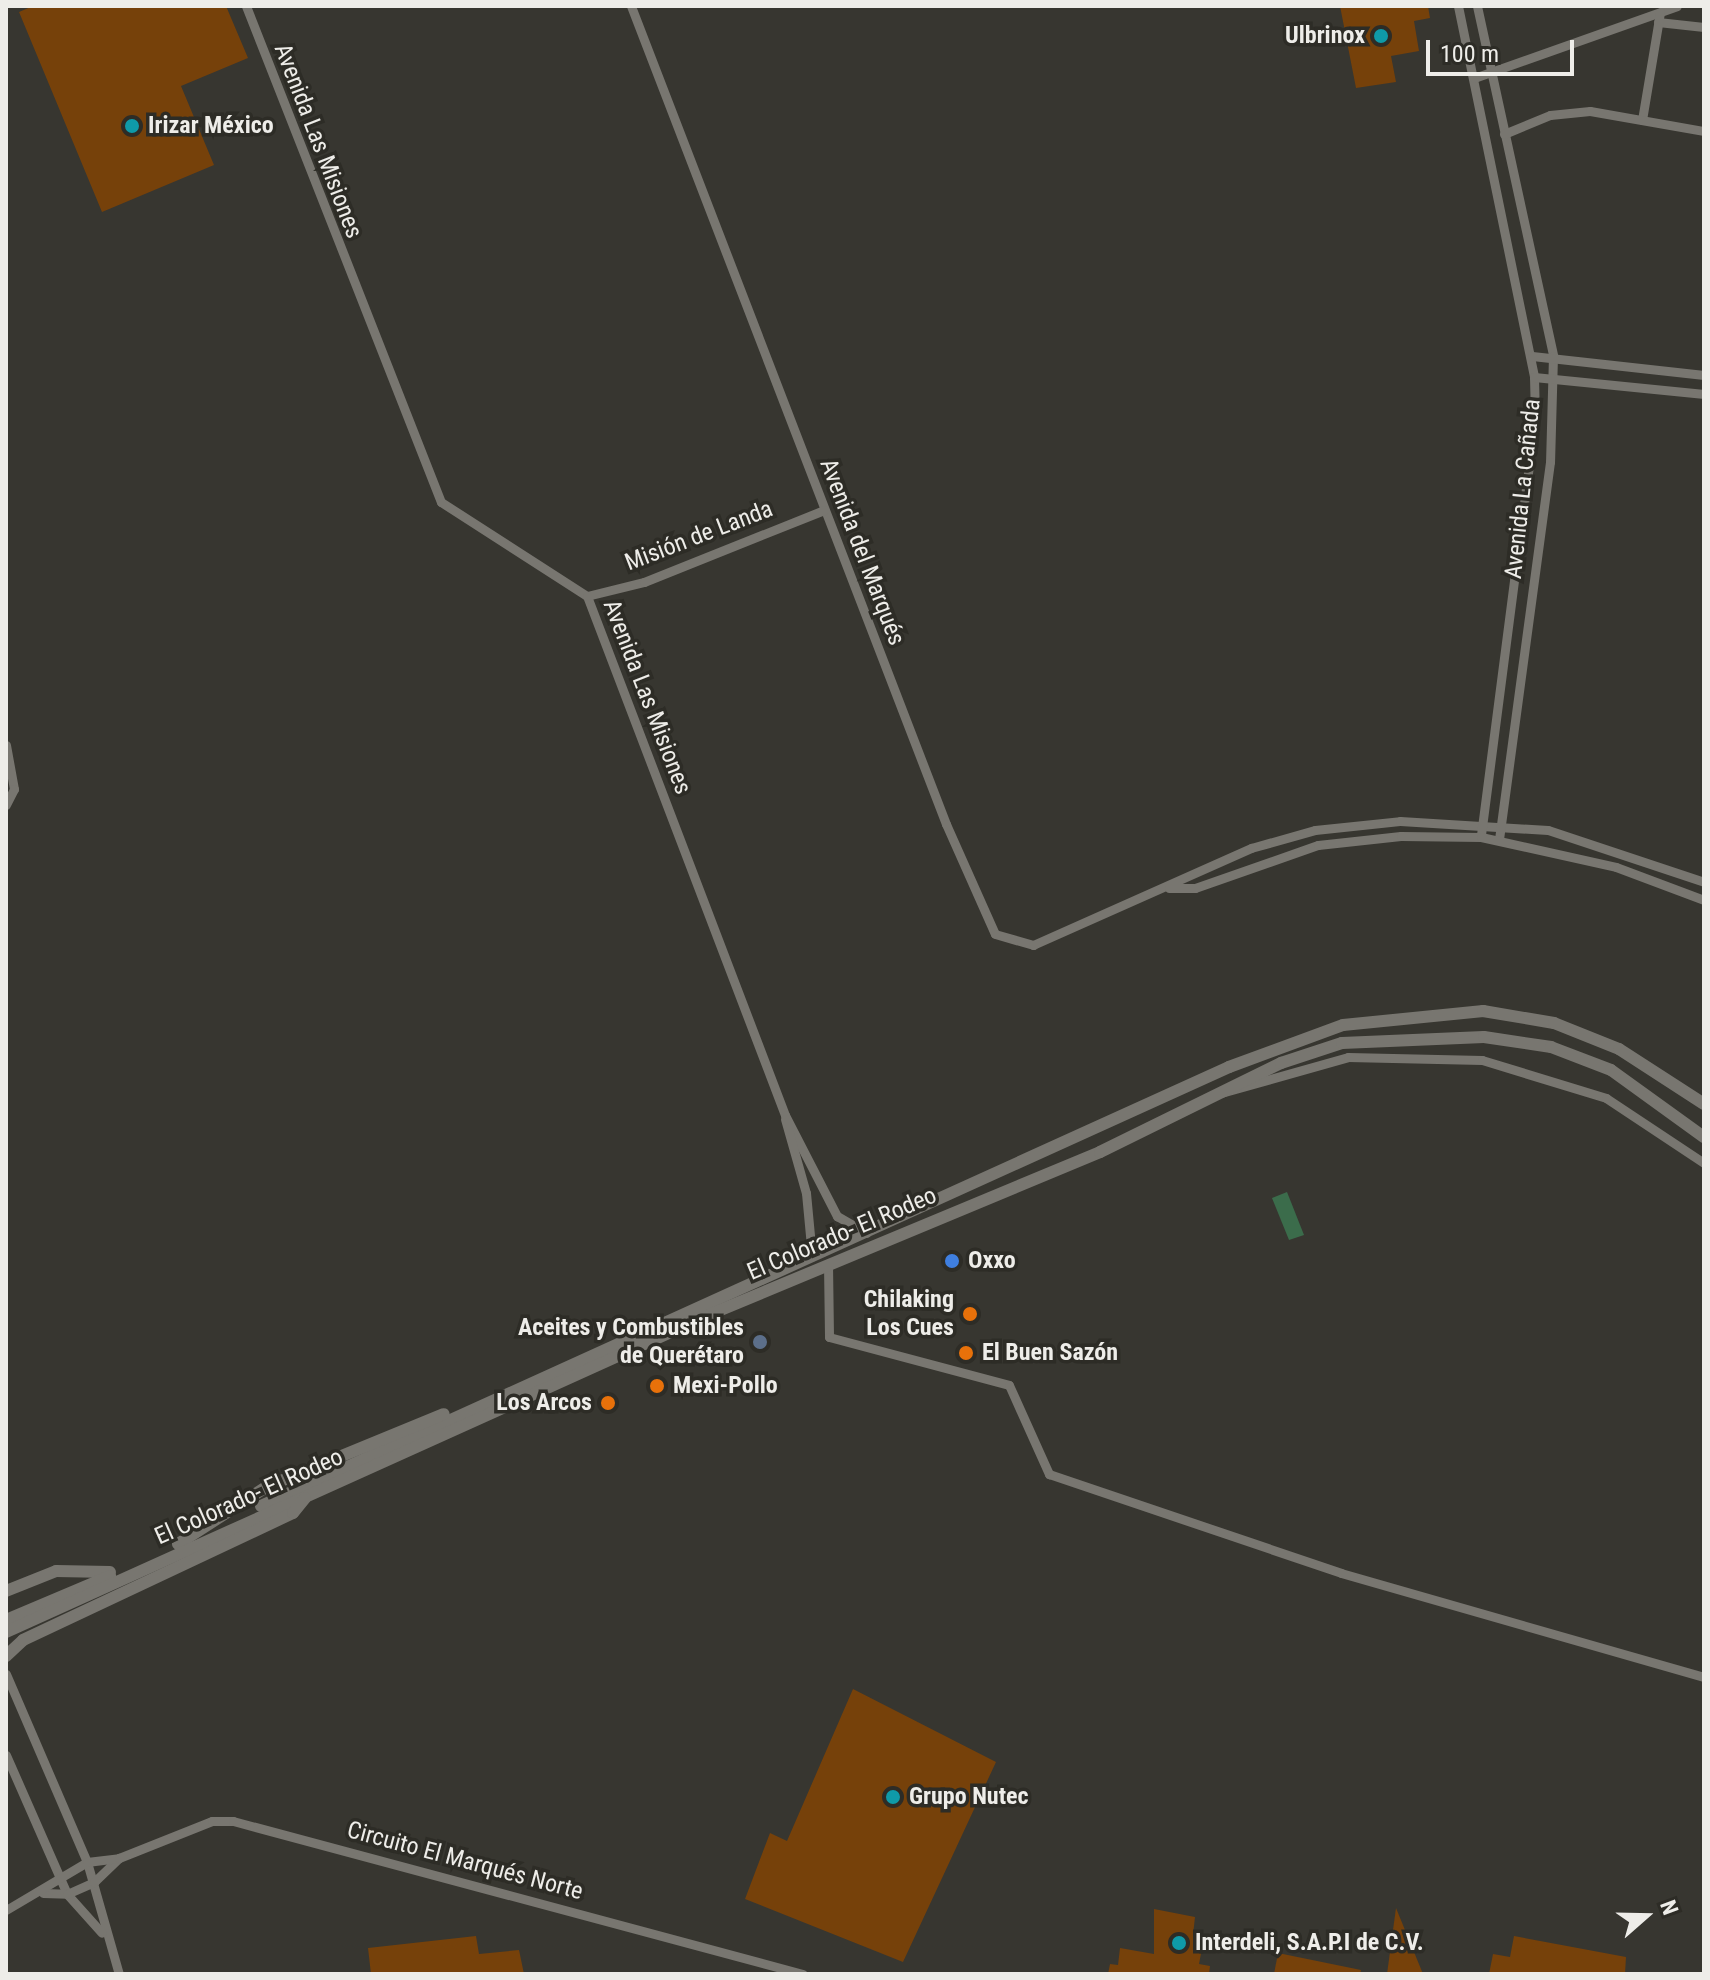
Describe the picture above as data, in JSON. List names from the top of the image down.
{
  "streets": {
    "main road": ["El Colorado- El Rodeo"],
    "street": [
      "Avenida Las Misiones",
      "Avenida La Cañada",
      "Misión de Landa",
      "Avenida del Marqués",
      "Circuito El Marqués Norte"
    ]
  },
  "crossings": [
    ["Avenida Las Misiones", "Misión de Landa"],
    ["Avenida Las Misiones", "El Colorado- El Rodeo"],
    ["Avenida La Cañada", "Avenida del Marqués"],
    ["Misión de Landa", "Avenida del Marqués"]
  ],
  "places": [
    "Ulbrinox",
    "Irizar México",
    "Oxxo",
    "Chilaking Los Cues",
    "Aceites y Combustibles de Querétaro",
    "El Buen Sazón",
    "Mexi-Pollo",
    "Los Arcos",
    "Grupo Nutec",
    "Interdeli, S.A.P.I de C.V."
  ],
  "scale_bar": "100 m",
  "north": "right"
}
